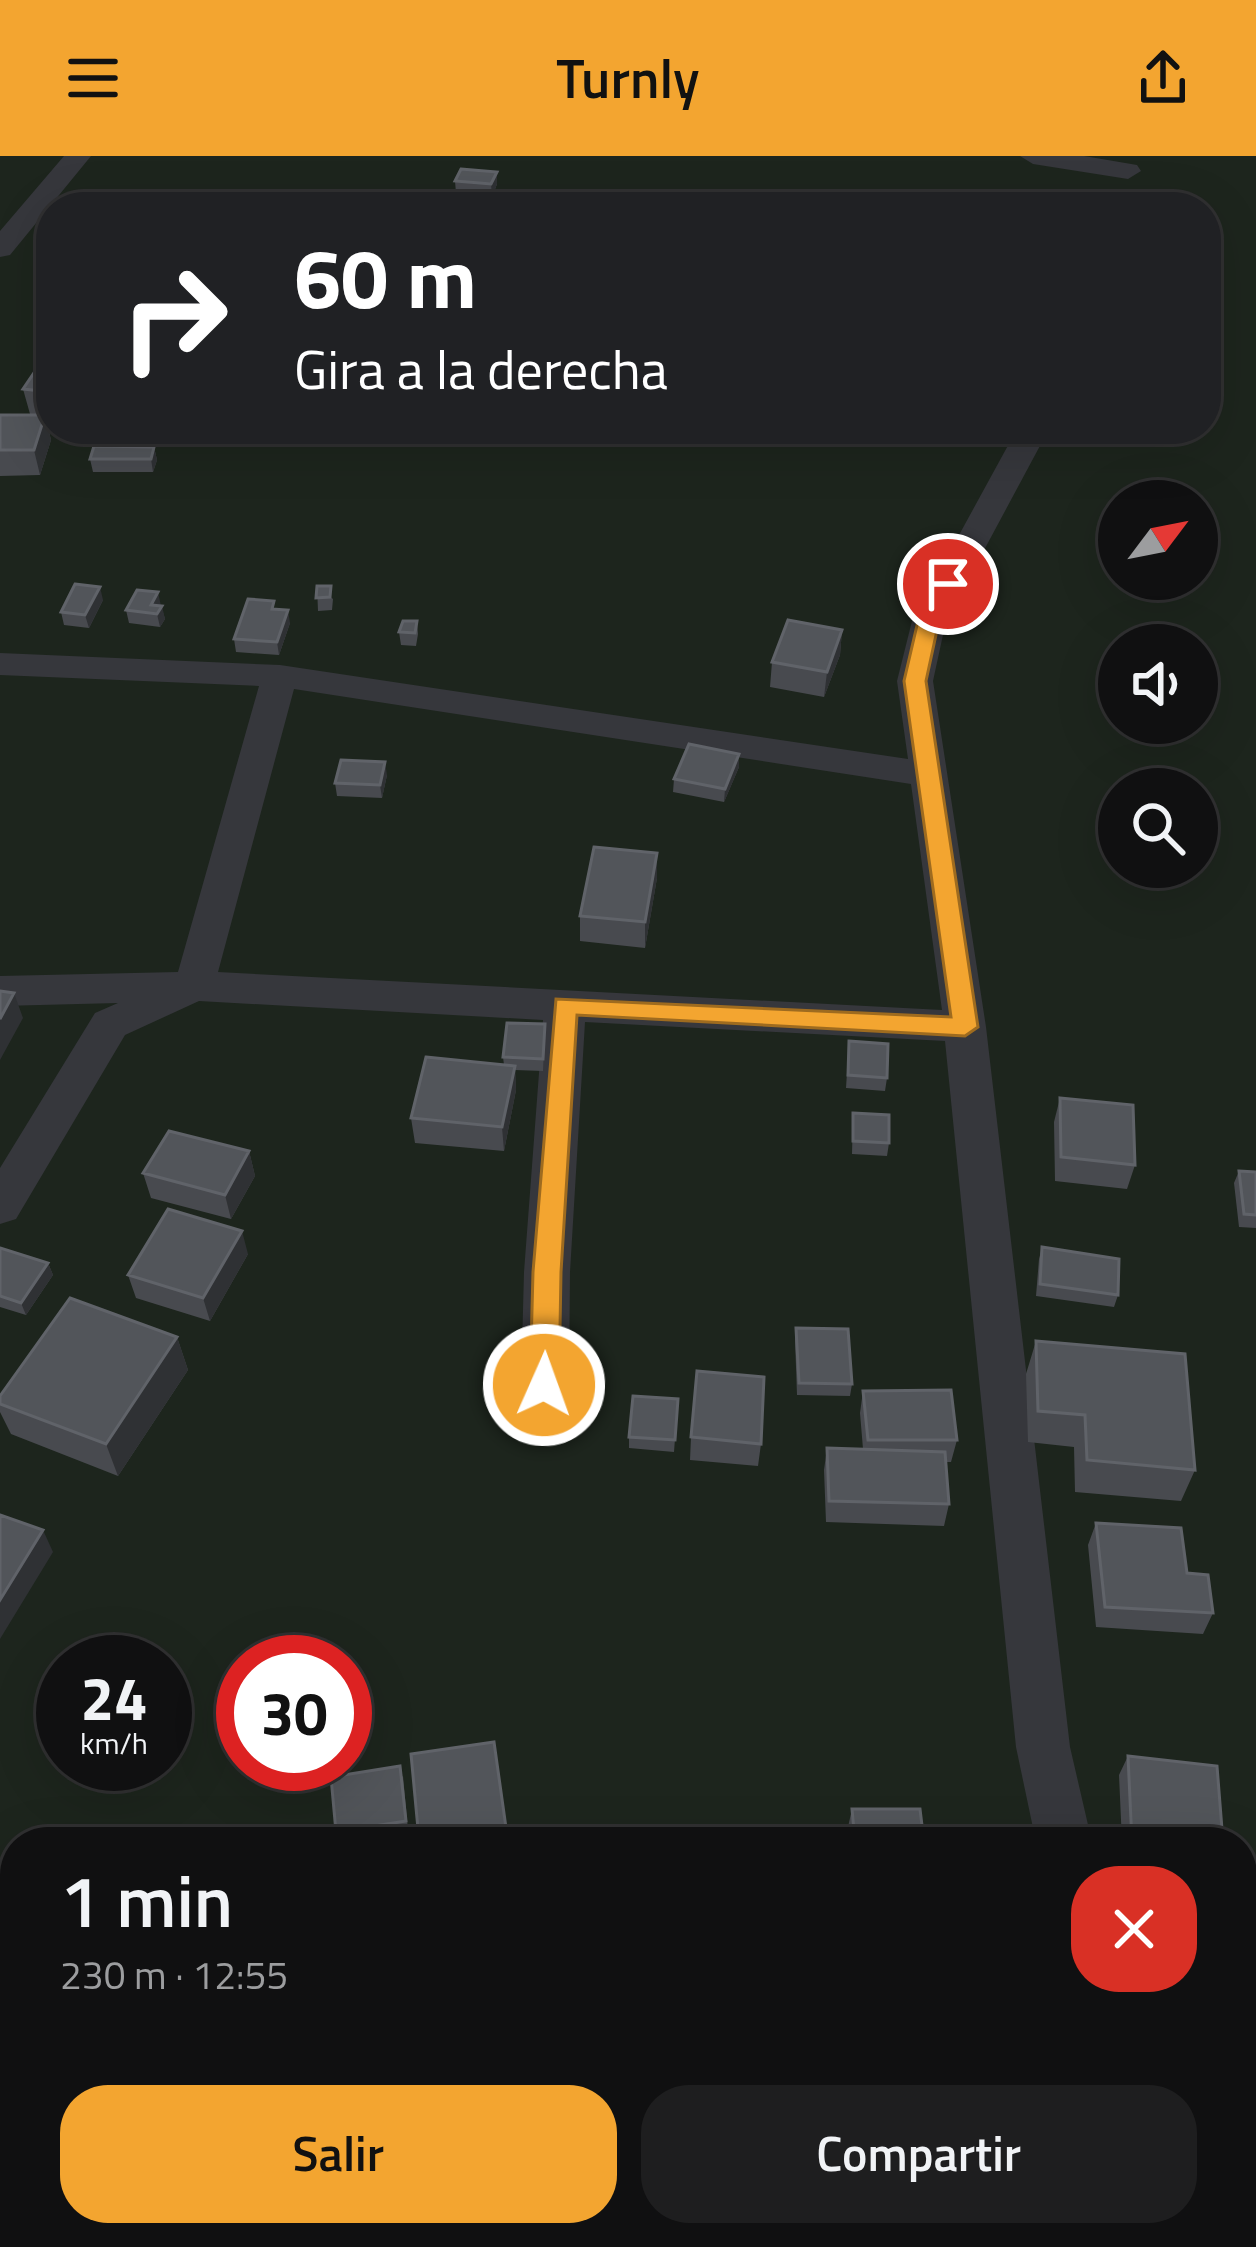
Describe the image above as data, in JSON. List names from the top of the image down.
{
  "north": "top right",
  "page": {
    "header": "Turnly",
    "turn": ["60 m", "Gira a la derecha"],
    "speed": "24 km/h",
    "limit": "30",
    "heading": ["1 min", "230 m · 12:55"],
    "buttons": ["Salir", "Compartir"]
  }
}
